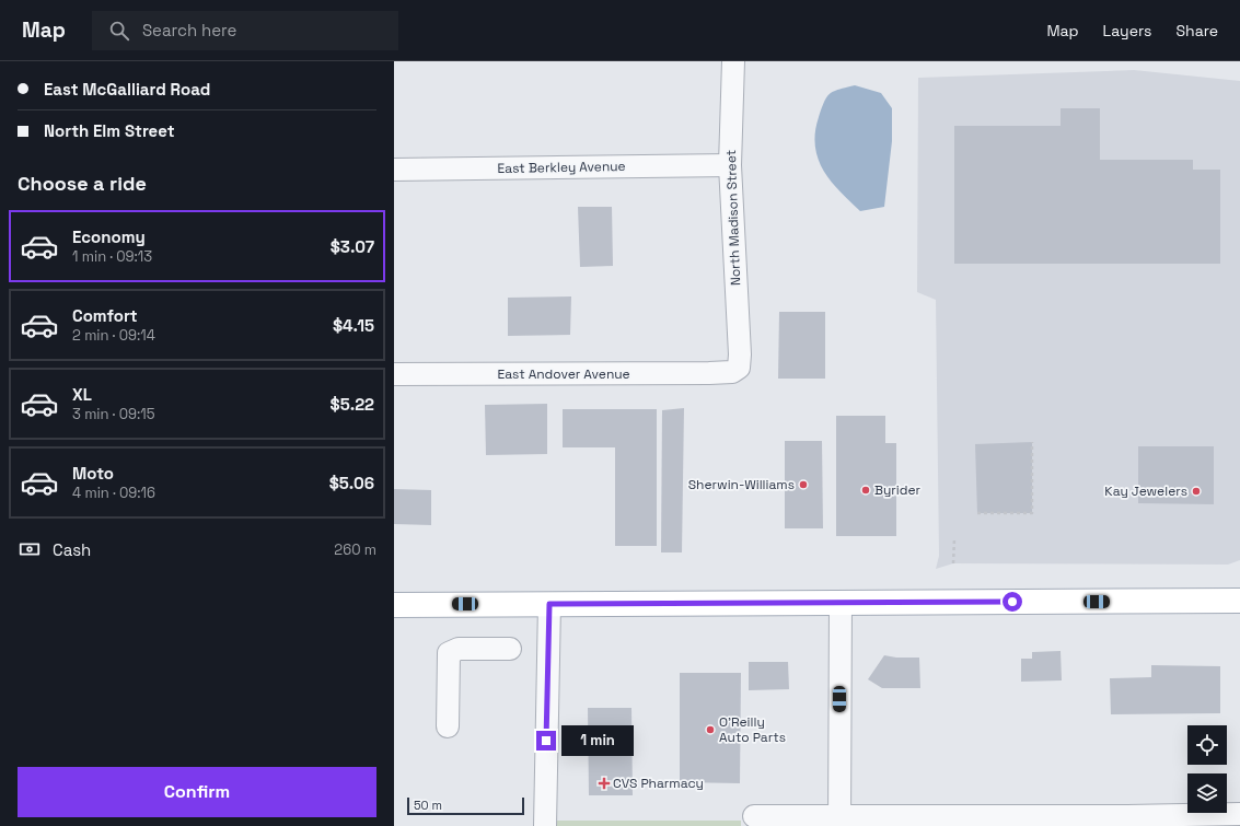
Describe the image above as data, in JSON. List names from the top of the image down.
{
  "streets": {
    "street": ["East Berkley Avenue", "North Madison Street", "East Andover Avenue"]
  },
  "crossings": [
    ["East Berkley Avenue", "North Madison Street"],
    ["North Madison Street", "East Andover Avenue"]
  ],
  "places": {
    "other": [
      "Sherwin-Williams",
      "Byrider",
      "Kay Jewelers",
      "O'Reilly Auto Parts"
    ],
    "health": ["CVS Pharmacy"]
  },
  "scale_bar": "50 m",
  "page": {
    "header": "Map",
    "search": "Search here",
    "nav": ["Map", "Layers", "Share"],
    "banner": ["East McGalliard Road", "North Elm Street"],
    "heading": "Choose a ride",
    "list": [
      {
        "name": "Economy",
        "note": "1 min · 09:13",
        "value": "$3.07"
      },
      {
        "name": "Comfort",
        "note": "2 min · 09:14",
        "value": "$4.15"
      },
      {
        "name": "XL",
        "note": "3 min · 09:15",
        "value": "$5.22"
      },
      {
        "name": "Moto",
        "note": "4 min · 09:16",
        "value": "$5.06"
      }
    ],
    "pay": ["Cash", "260 m"],
    "bubble": "1 min",
    "buttons": "Confirm",
    "scale": "50 m"
  }
}
